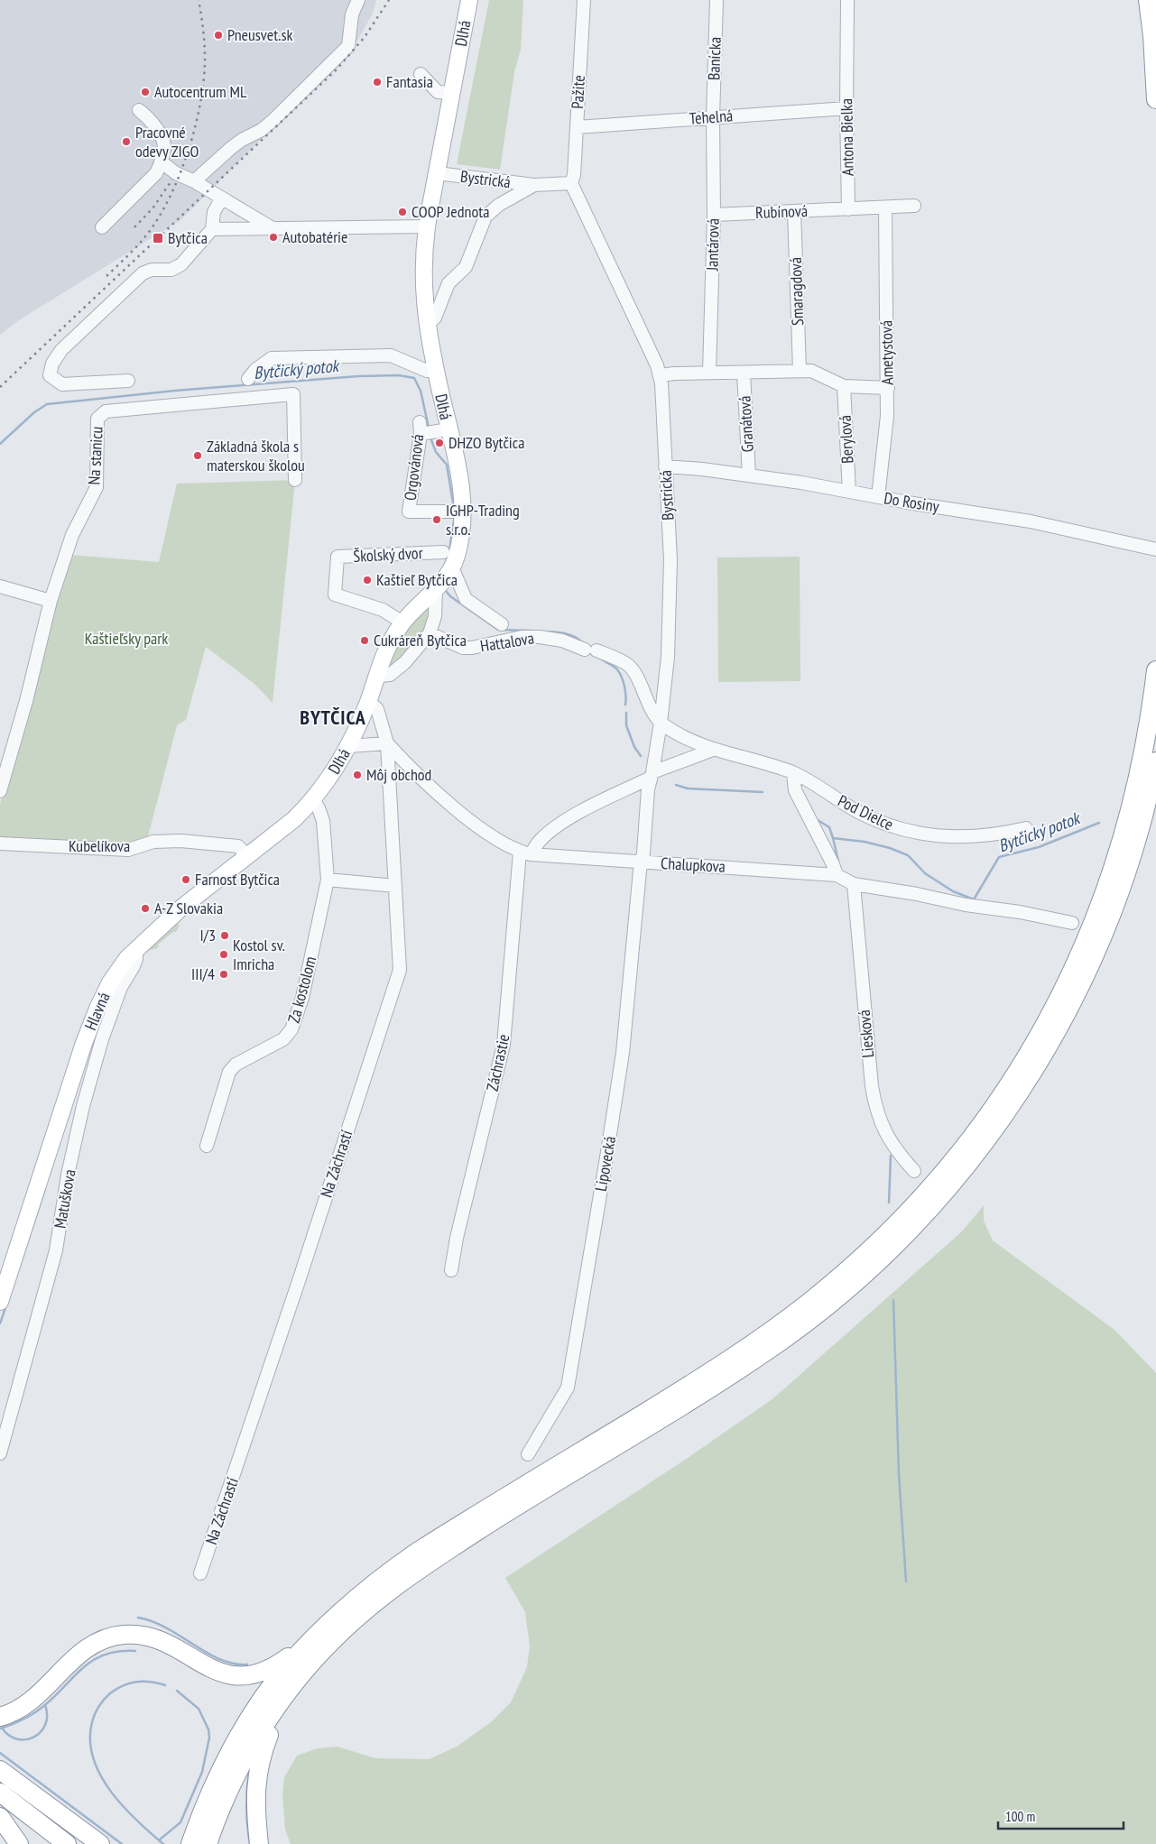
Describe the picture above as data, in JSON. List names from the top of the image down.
{
  "streets": {
    "main road": ["Dlhá", "Hlavná"],
    "street": [
      "Banícka",
      "Pažite",
      "Tehelná",
      "Antona Bielka",
      "Bystrická",
      "Rubínová",
      "Jantárová",
      "Smaragdová",
      "Ametystová",
      "Granátová",
      "Berylová",
      "Na stanicu",
      "Orgovánová",
      "Do Rosiny",
      "Školský dvor",
      "Hattalova",
      "Pod Dielce",
      "Kubelíkova",
      "Chalupkova",
      "Za kostolom",
      "Liesková",
      "Záchrastie",
      "Na Záchrastí",
      "Lipovecká",
      "Matuškova"
    ]
  },
  "crossings": [
    ["Dlhá", "Bystrická"],
    ["Dlhá", "Orgovánová"],
    ["Dlhá", "Školský dvor"],
    ["Dlhá", "Hattalova"],
    ["Dlhá", "Za kostolom"],
    ["Dlhá", "Hlavná"],
    ["Dlhá", "Na Záchrastí"],
    ["Banícka", "Tehelná"],
    ["Banícka", "Jantárová"],
    ["Pažite", "Tehelná"],
    ["Pažite", "Bystrická"],
    ["Tehelná", "Antona Bielka"],
    ["Tehelná", "Jantárová"],
    ["Antona Bielka", "Rubínová"],
    ["Bystrická", "Do Rosiny"],
    ["Bystrická", "Hattalova"],
    ["Bystrická", "Pod Dielce"],
    ["Bystrická", "Chalupkova"],
    ["Bystrická", "Lipovecká"],
    ["Rubínová", "Jantárová"],
    ["Rubínová", "Smaragdová"],
    ["Ametystová", "Do Rosiny"],
    ["Granátová", "Do Rosiny"],
    ["Berylová", "Do Rosiny"],
    ["Hattalova", "Pod Dielce"],
    ["Kubelíkova", "Hlavná"],
    ["Chalupkova", "Liesková"],
    ["Chalupkova", "Záchrastie"],
    ["Chalupkova", "Na Záchrastí"],
    ["Chalupkova", "Lipovecká"],
    ["Za kostolom", "Hlavná"],
    ["Hlavná", "Matuškova"]
  ],
  "districts": ["BYTČICA"],
  "water": ["Bytčický potok"],
  "parks": ["Kaštieľsky park"],
  "places": {
    "other": [
      "Pneusvet.sk",
      "Fantasia",
      "Autocentrum ML",
      "Pracovné odevy ZIGO",
      "COOP Jednota",
      "Autobatérie",
      "DHZO Bytčica",
      "Základná škola s materskou školou",
      "IGHP-Trading s.r.o.",
      "Kaštieľ Bytčica",
      "Cukráreň Bytčica",
      "Môj obchod",
      "Farnosť Bytčica",
      "A-Z Slovakia",
      "I/3",
      "Kostol sv. Imricha",
      "III/4"
    ],
    "transit": ["Bytčica"]
  },
  "scale_bar": "100 m"
}
